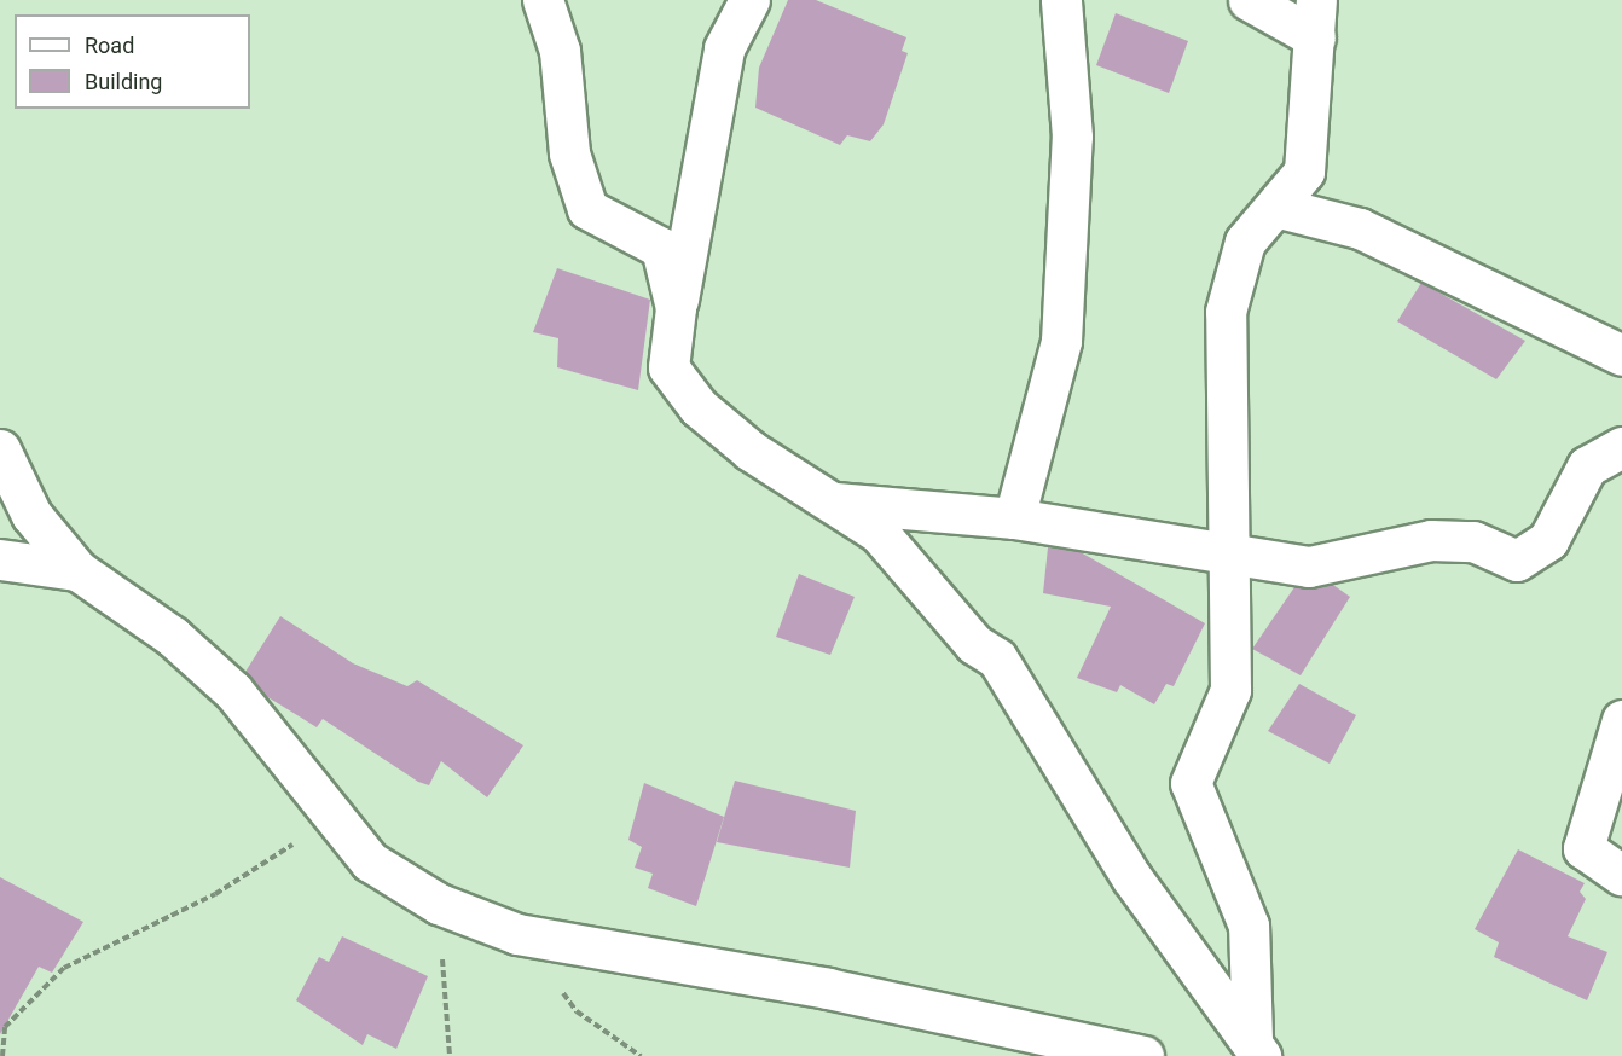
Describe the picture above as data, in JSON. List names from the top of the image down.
{
  "legend": ["Road", "Building"]
}
